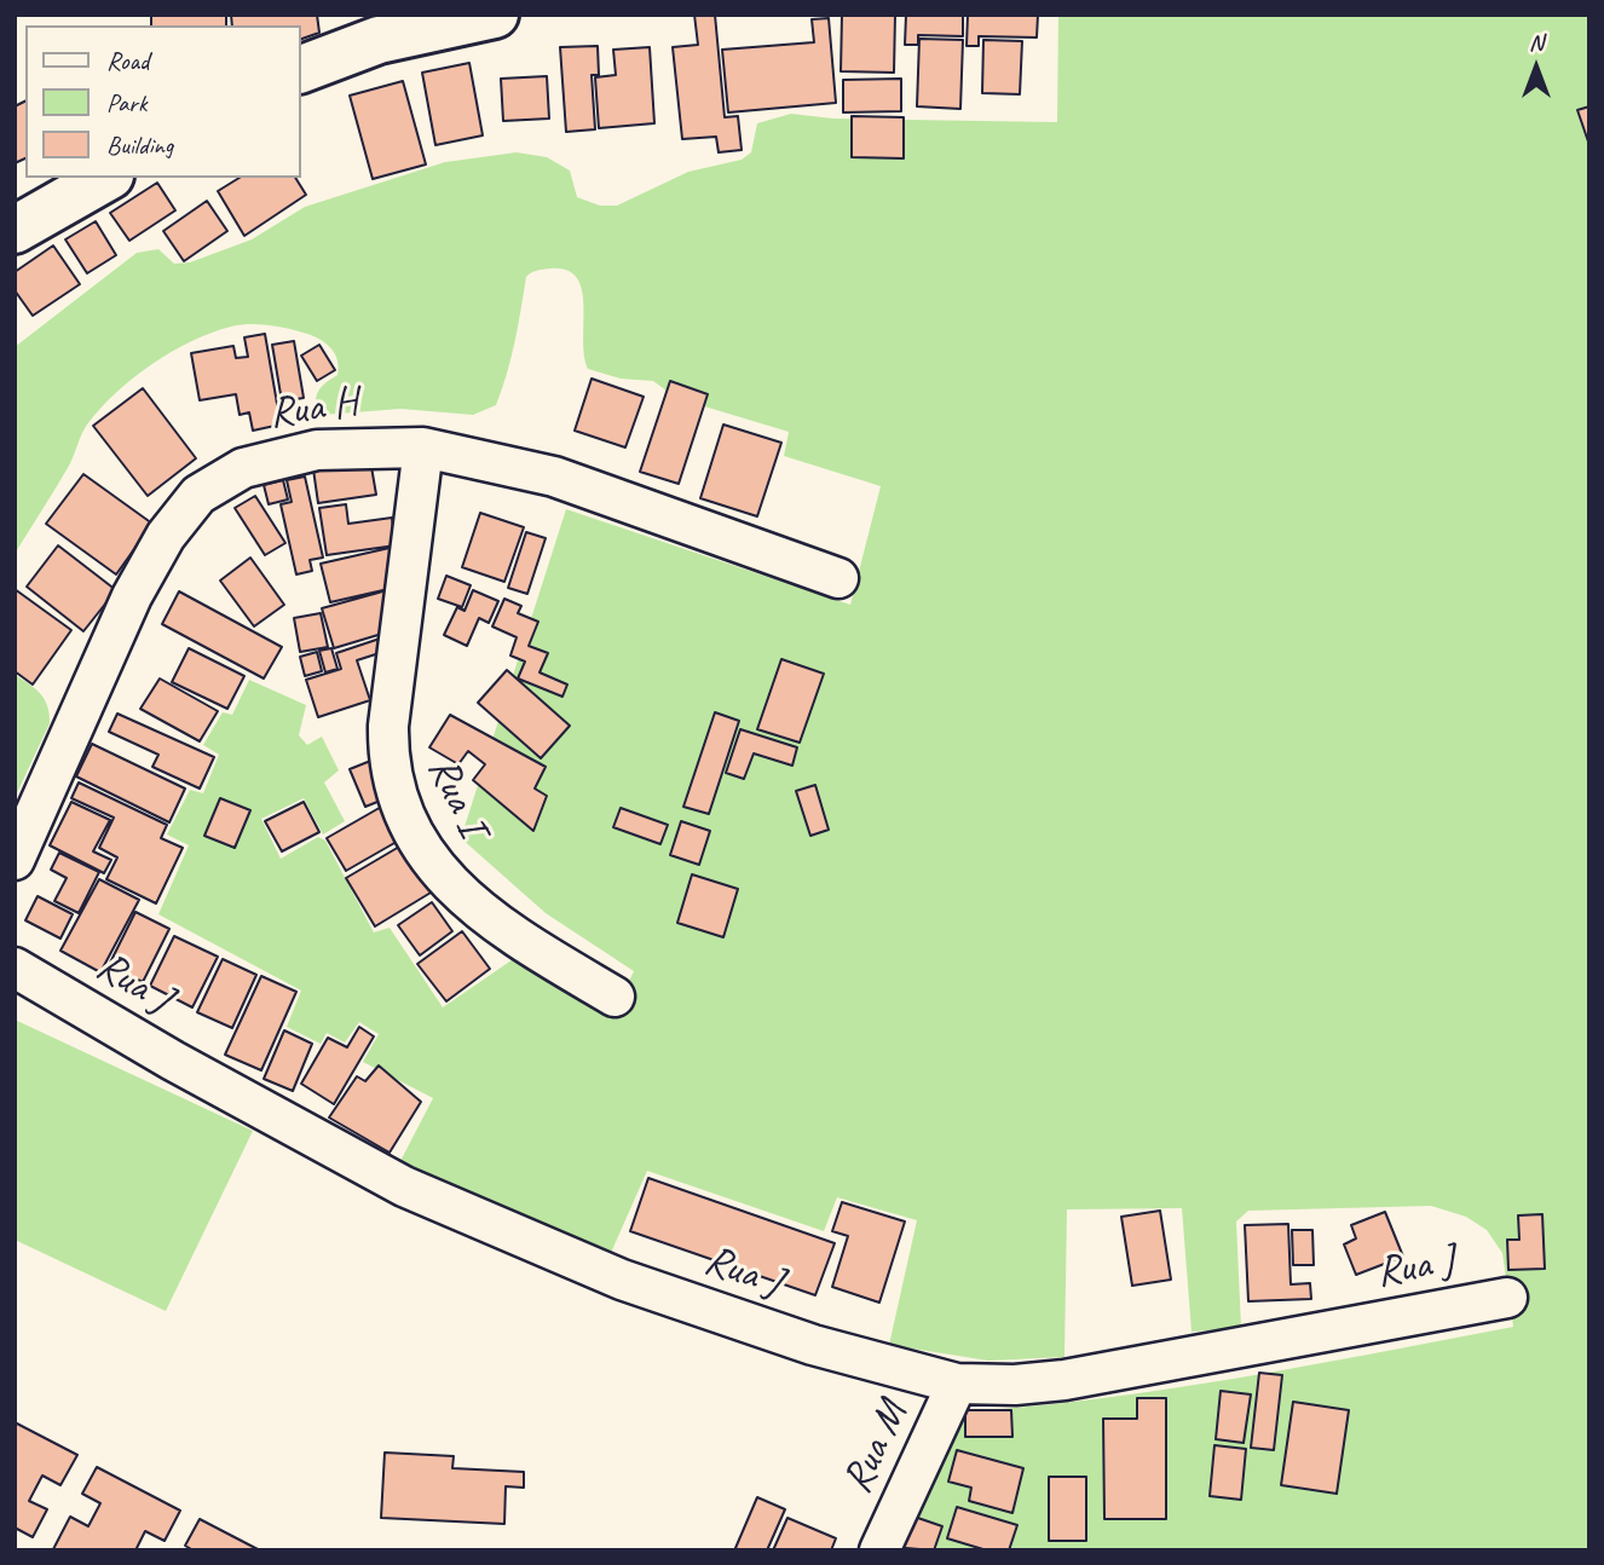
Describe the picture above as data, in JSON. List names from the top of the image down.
{
  "streets": {
    "street": [
      "Rua H",
      "Rua I",
      "Rua J",
      "Rua M"
    ]
  },
  "crossings": [
    ["Rua H", "Rua I"],
    ["Rua J", "Rua M"]
  ],
  "legend": ["Road", "Park", "Building"],
  "north": "top"
}
